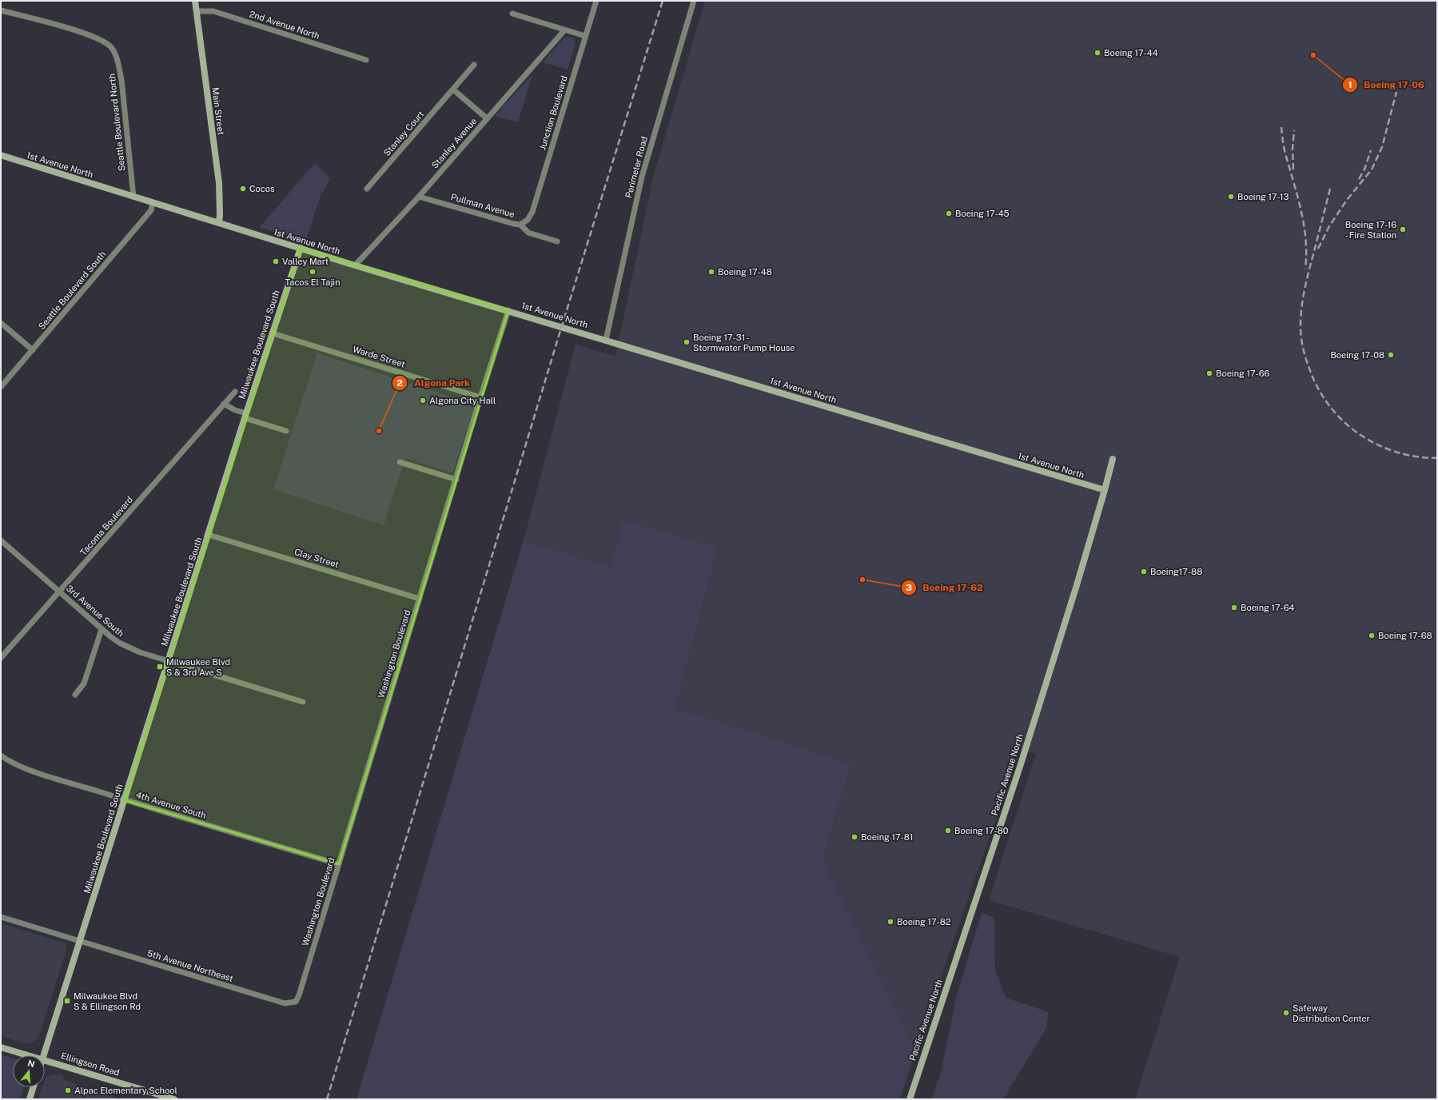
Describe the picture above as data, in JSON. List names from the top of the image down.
{
  "streets": {
    "street": [
      "2nd Avenue North",
      "Main Street",
      "Junction Boulevard",
      "Seattle Boulevard North",
      "Stanley Court",
      "Stanley Avenue",
      "1st Avenue North",
      "Perimeter Road",
      "Pullman Avenue",
      "Seattle Boulevard South",
      "Milwaukee Boulevard South",
      "Warde Street",
      "Tacoma Boulevard",
      "Clay Street",
      "3rd Avenue South",
      "Washington Boulevard",
      "Pacific Avenue North",
      "4th Avenue South",
      "5th Avenue Northeast",
      "Ellingson Road"
    ]
  },
  "crossings": [
    ["2nd Avenue North", "Main Street"],
    ["Main Street", "1st Avenue North"],
    ["Junction Boulevard", "Pullman Avenue"],
    ["Seattle Boulevard North", "1st Avenue North"],
    ["Stanley Avenue", "1st Avenue North"],
    ["Stanley Avenue", "Pullman Avenue"],
    ["1st Avenue North", "Perimeter Road"],
    ["1st Avenue North", "Seattle Boulevard South"],
    ["1st Avenue North", "Milwaukee Boulevard South"],
    ["1st Avenue North", "Washington Boulevard"],
    ["1st Avenue North", "Pacific Avenue North"],
    ["Milwaukee Boulevard South", "Warde Street"],
    ["Milwaukee Boulevard South", "Clay Street"],
    ["Milwaukee Boulevard South", "3rd Avenue South"],
    ["Milwaukee Boulevard South", "4th Avenue South"],
    ["Milwaukee Boulevard South", "5th Avenue Northeast"],
    ["Warde Street", "Washington Boulevard"],
    ["Tacoma Boulevard", "3rd Avenue South"],
    ["Clay Street", "Washington Boulevard"],
    ["Washington Boulevard", "4th Avenue South"],
    ["Washington Boulevard", "5th Avenue Northeast"]
  ],
  "places": {
    "other": [
      "Boeing 17-44",
      "Boeing 17-06",
      "Cocos",
      "Boeing 17-13",
      "Boeing 17-45",
      "Boeing 17-16 - Fire Station",
      "Valley Mart",
      "Tacos El Tajin",
      "Boeing 17-48",
      "Boeing 17-31 - Stormwater Pump House",
      "Boeing 17-08",
      "Boeing 17-66",
      "Algona City Hall",
      "Algona Park",
      "Boeing17-88",
      "Boeing 17-62",
      "Boeing 17-64",
      "Boeing 17-68",
      "Boeing 17-80",
      "Boeing 17-81",
      "Boeing 17-82",
      "Safeway Distribution Center",
      "Alpac Elementary School"
    ],
    "transit": ["Milwaukee Blvd S & 3rd Ave S", "Milwaukee Blvd S & Ellingson Rd"]
  },
  "north": "top"
}
